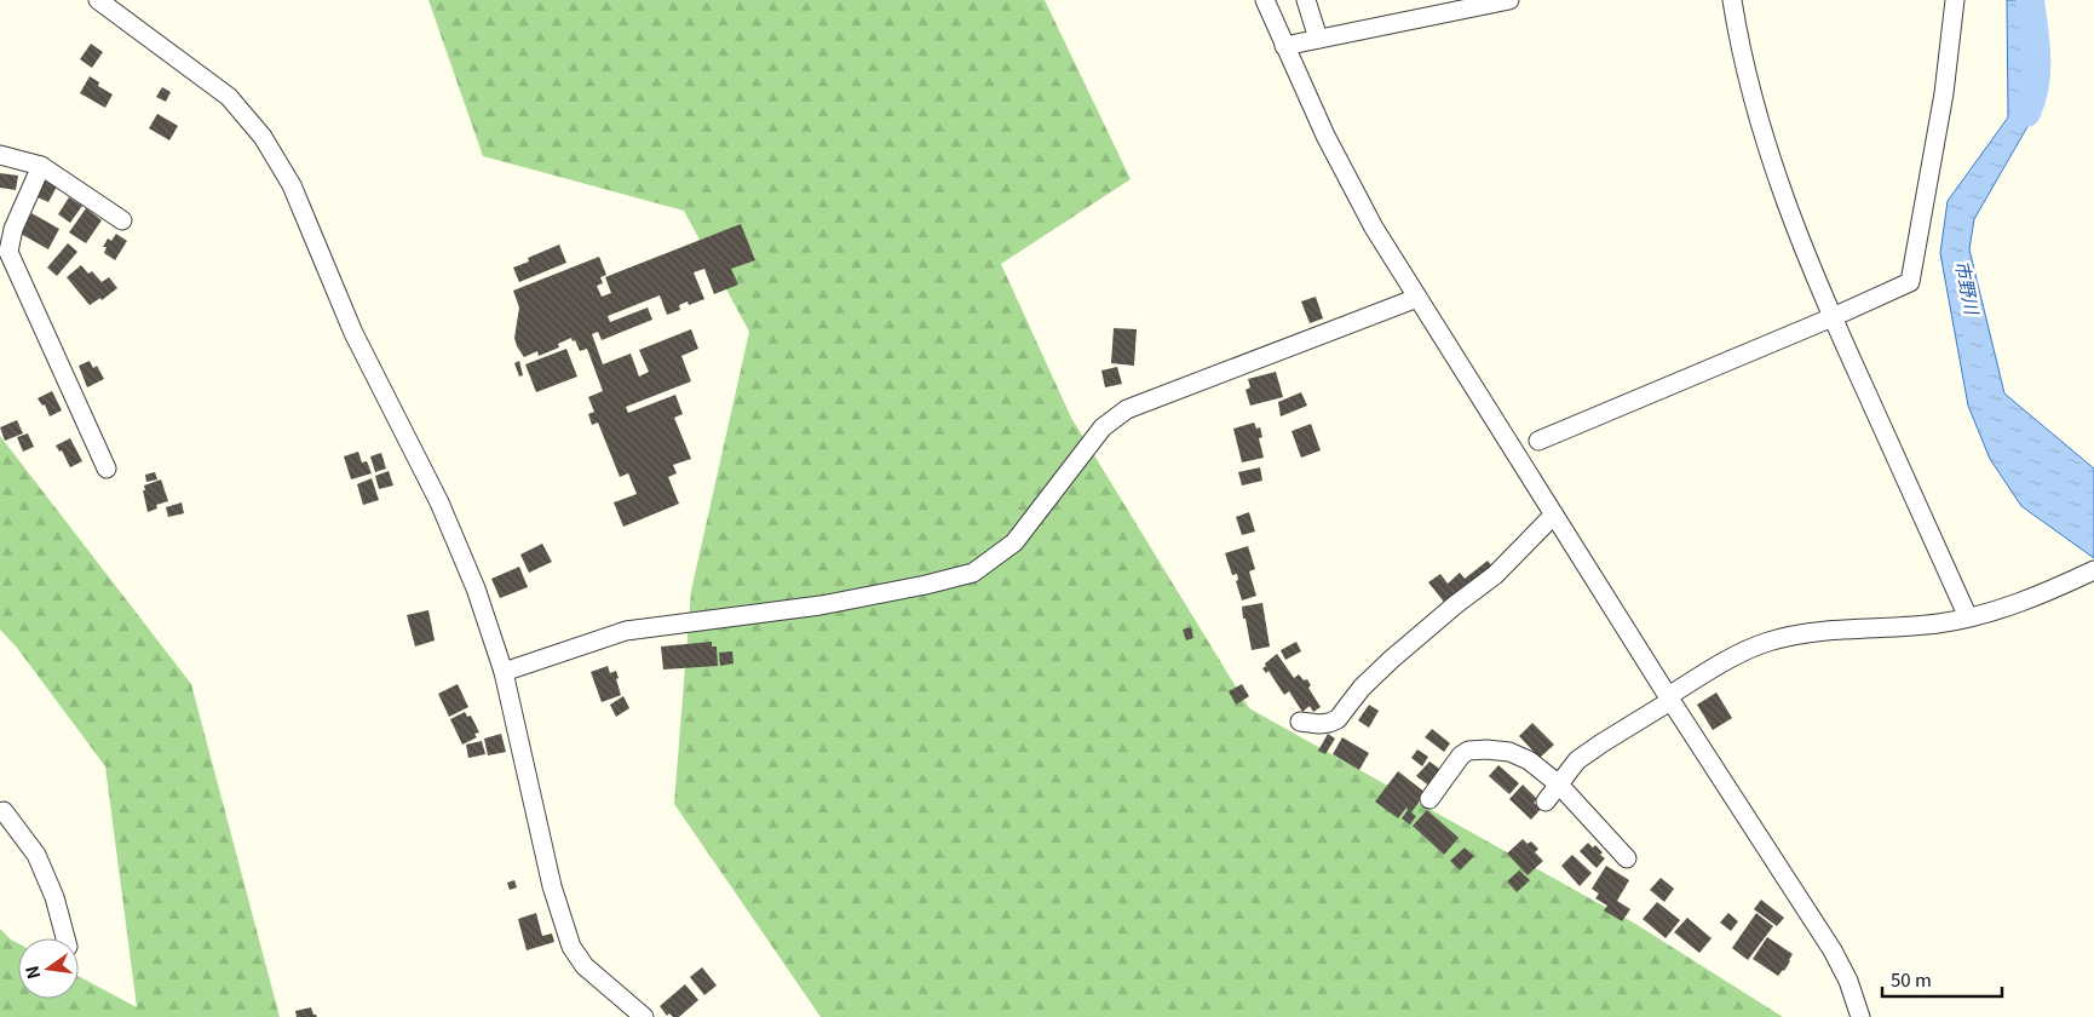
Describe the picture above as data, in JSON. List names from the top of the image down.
{
  "water": ["市野川"],
  "scale_bar": "50 m",
  "north": "left"
}
